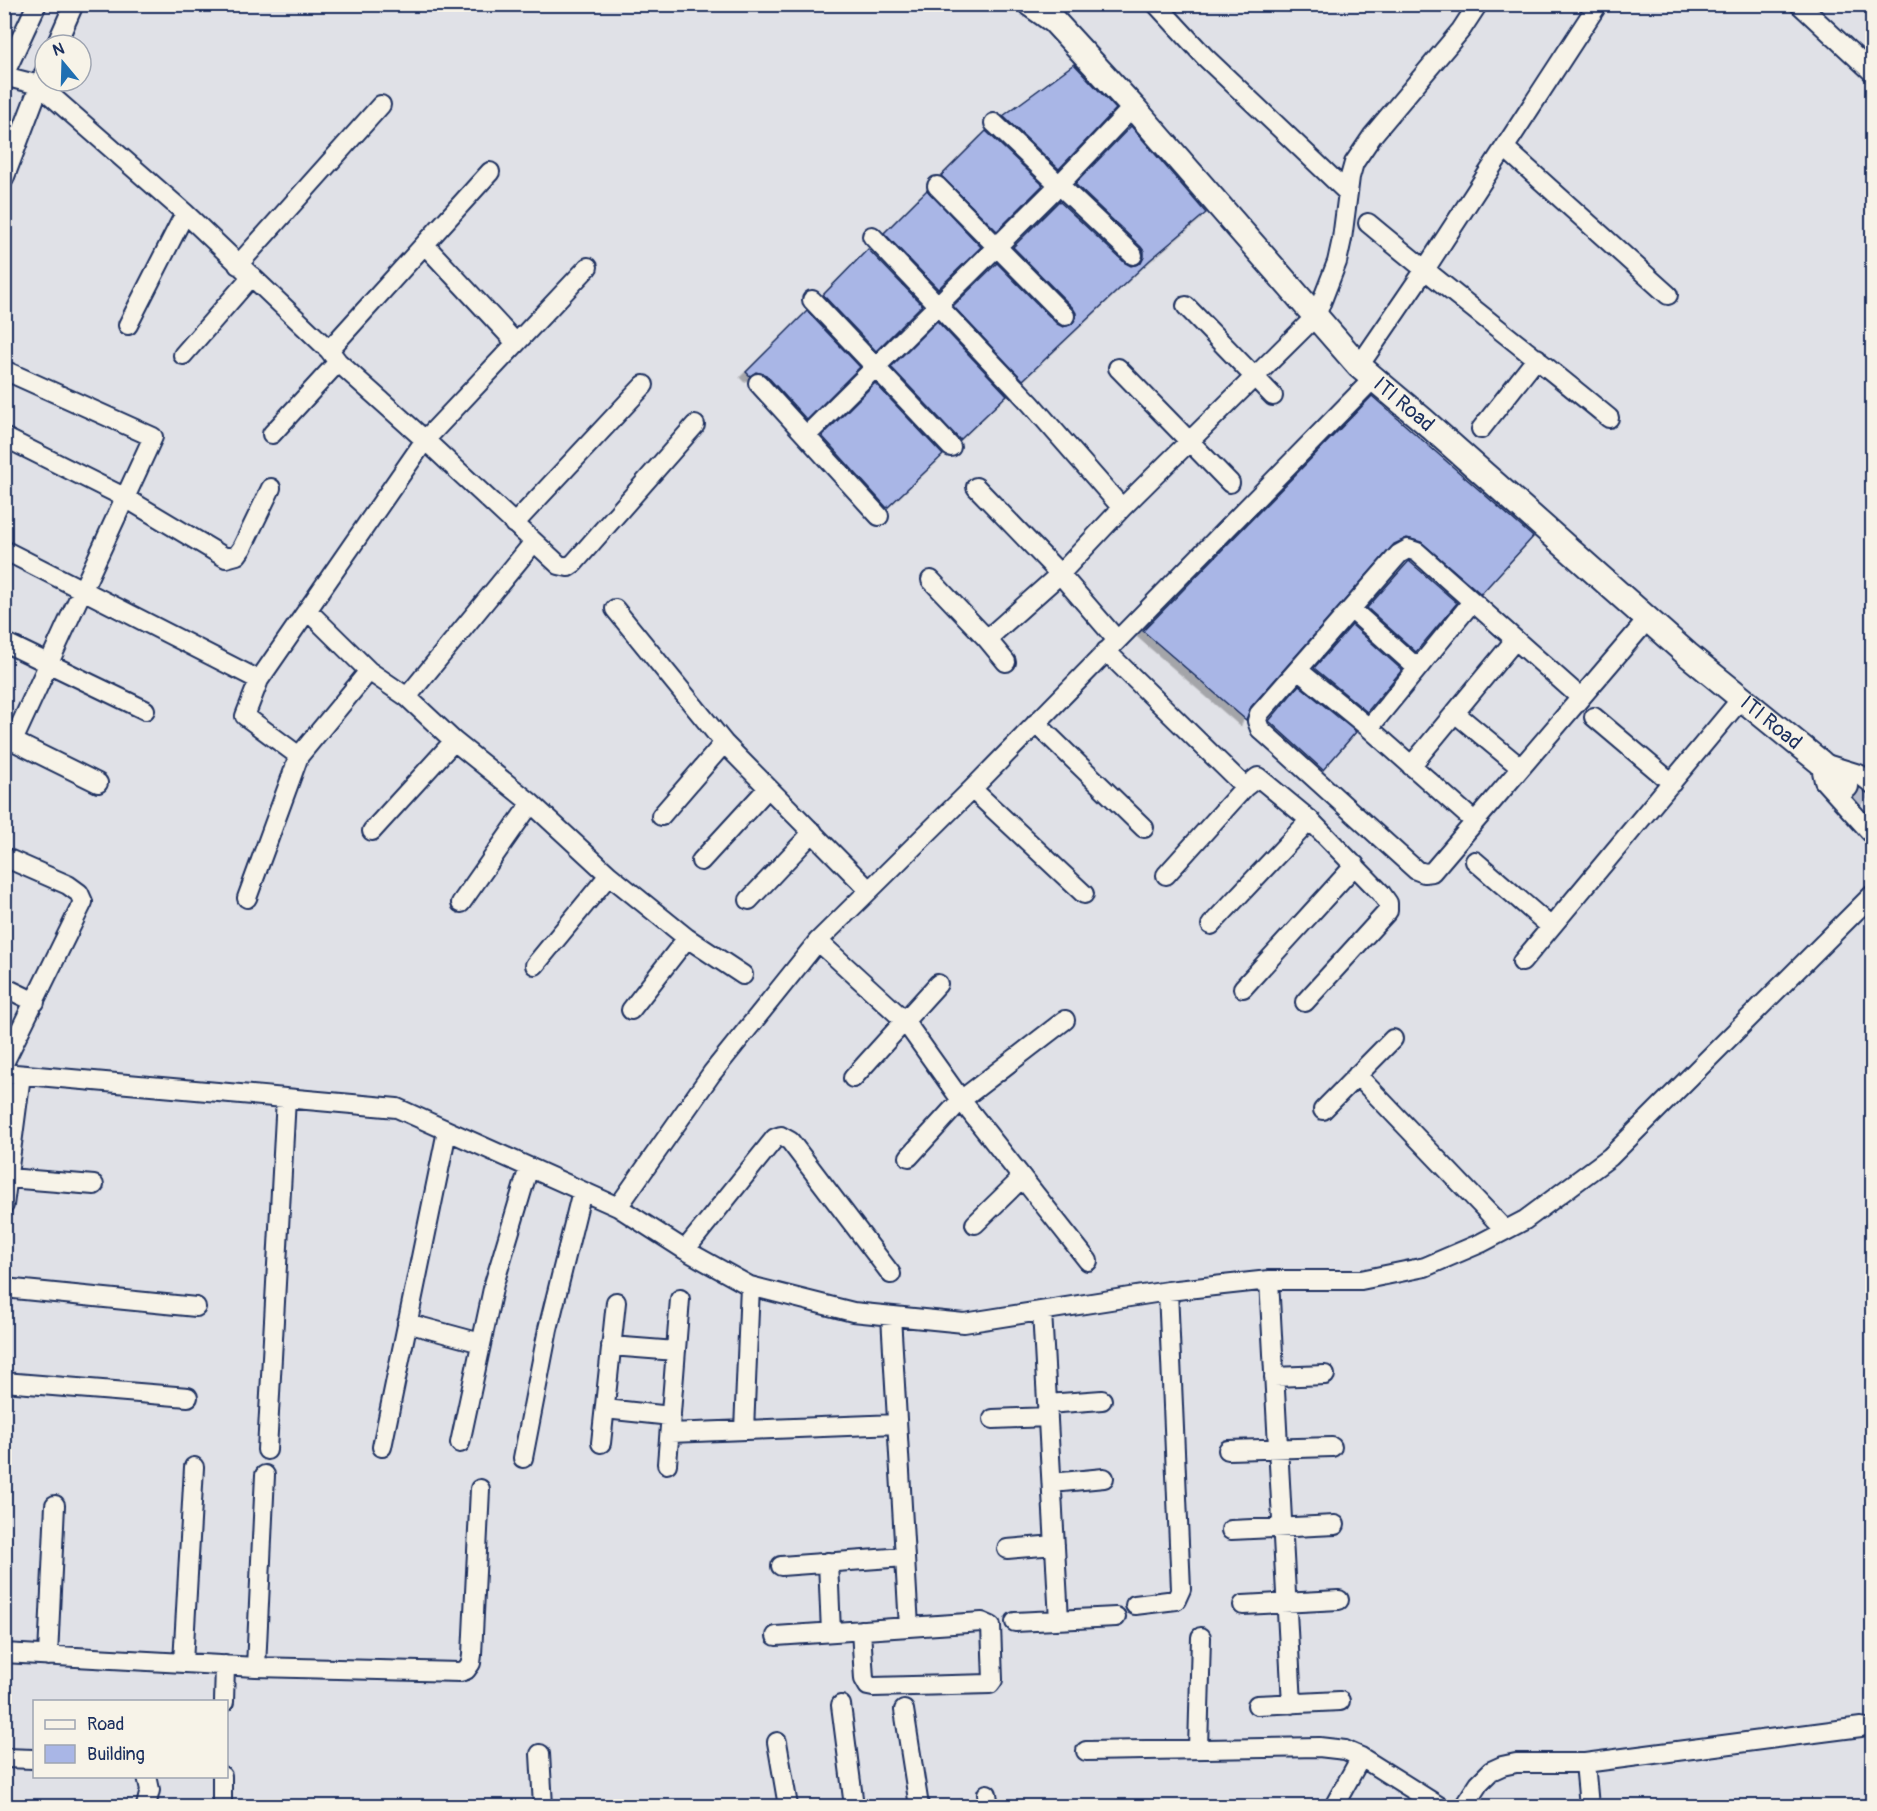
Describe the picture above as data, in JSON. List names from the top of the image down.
{
  "streets": {
    "main road": ["ITI Road"]
  },
  "legend": ["Road", "Building"],
  "north": "top"
}
